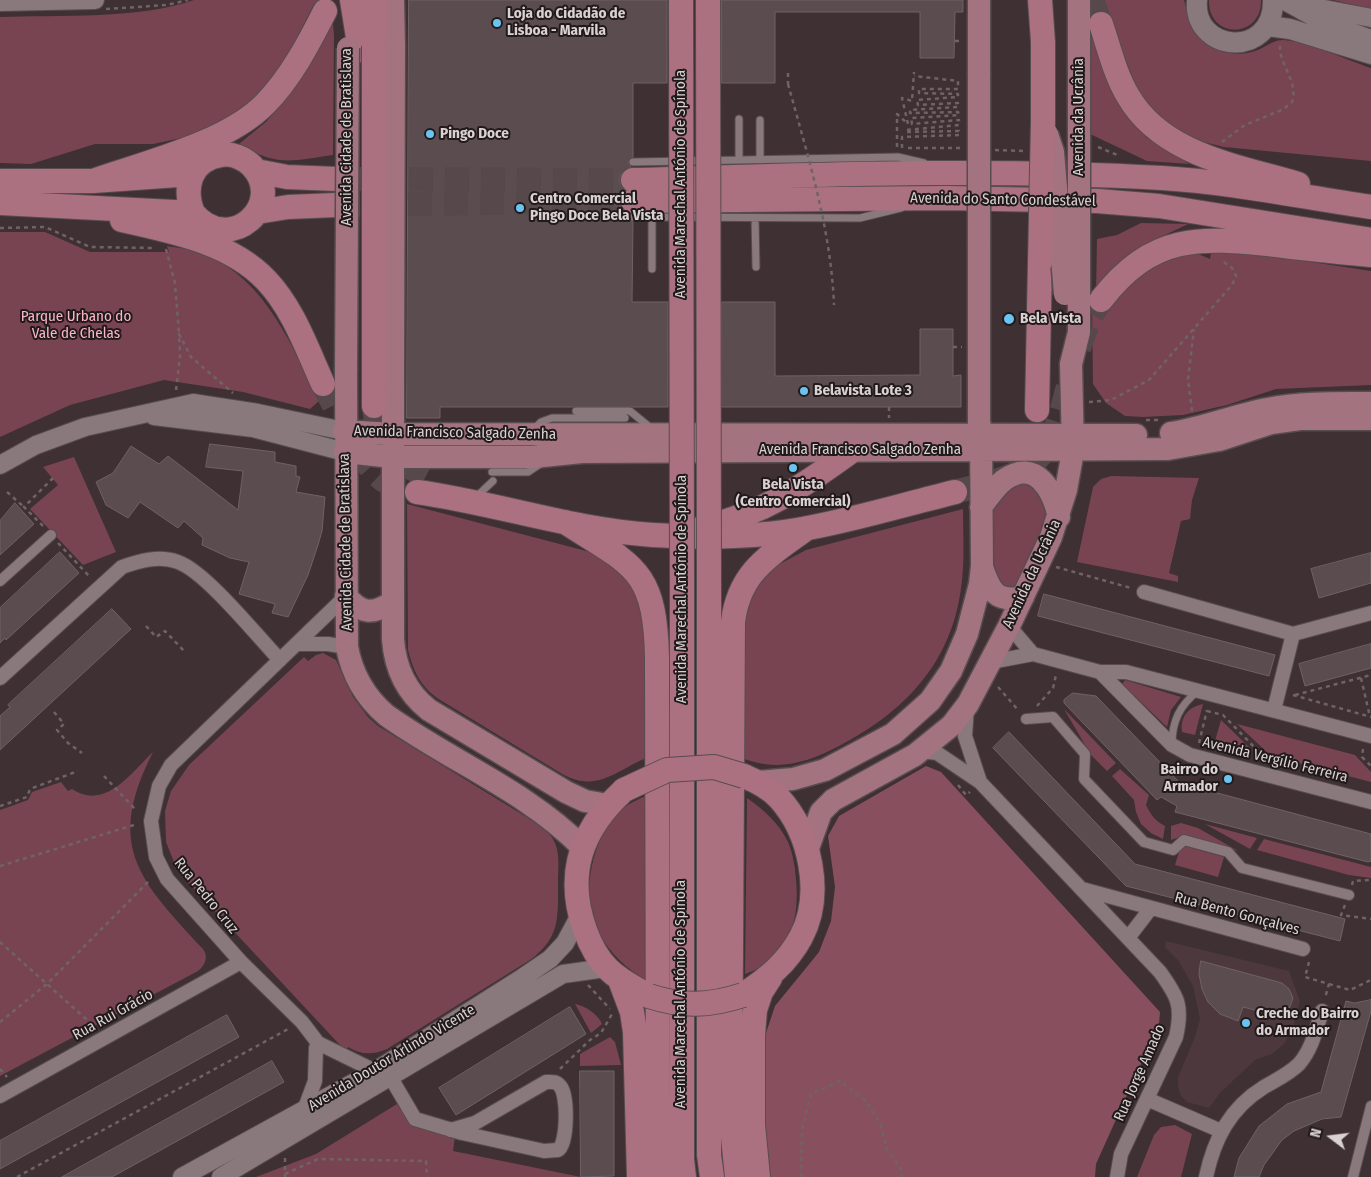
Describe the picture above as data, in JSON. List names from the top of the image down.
{
  "streets": {
    "highway": ["Avenida Marechal António de Spínola", "Avenida do Santo Condestável"],
    "main road": ["Avenida da Ucrânia", "Avenida Cidade de Bratislava", "Avenida Francisco Salgado Zenha"],
    "street": [
      "Avenida Vergílio Ferreira",
      "Rua Pedro Cruz",
      "Rua Bento Gonçalves",
      "Rua Rui Grácio",
      "Avenida Doutor Arlindo Vicente",
      "Rua Jorge Amado"
    ]
  },
  "crossings": [
    ["Avenida da Ucrânia", "Avenida Francisco Salgado Zenha"],
    ["Avenida Cidade de Bratislava", "Avenida Francisco Salgado Zenha"],
    ["Avenida Cidade de Bratislava", "Rua Pedro Cruz"],
    ["Rua Pedro Cruz", "Rua Rui Grácio"],
    ["Rua Pedro Cruz", "Avenida Doutor Arlindo Vicente"],
    ["Rua Bento Gonçalves", "Rua Jorge Amado"]
  ],
  "parks": ["Parque Urbano do Vale de Chelas"],
  "places": [
    "Loja do Cidadão de Lisboa - Marvila",
    "Pingo Doce",
    "Centro Comercial Pingo Doce Bela Vista",
    "Bela Vista",
    "Belavista Lote 3",
    "Bela Vista (Centro Comercial)",
    "Bairro do Armador",
    "Creche do Bairro do Armador"
  ],
  "north": "left"
}
